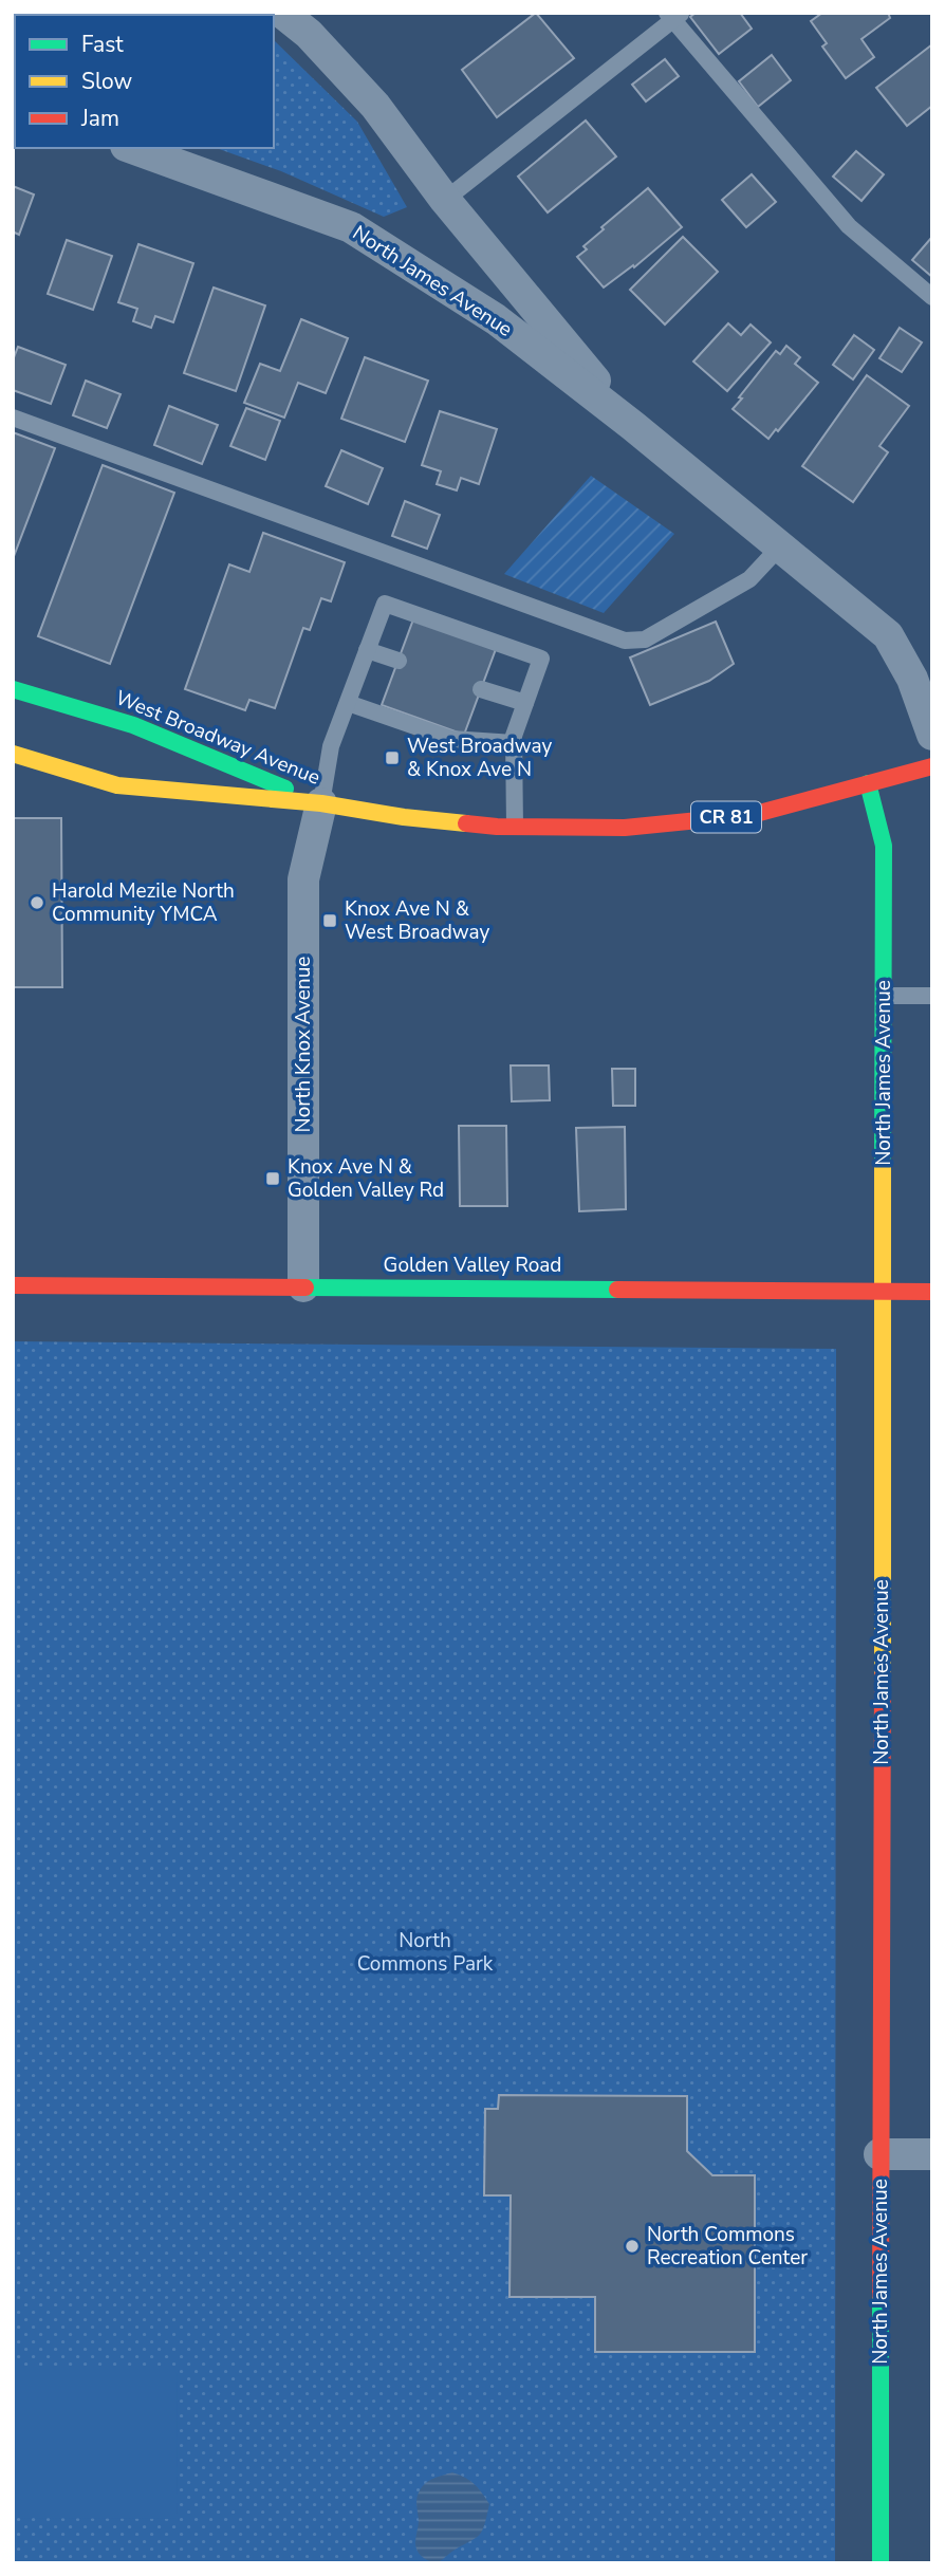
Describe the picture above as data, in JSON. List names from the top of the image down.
{
  "streets": {
    "street": [
      "North James Avenue",
      "West Broadway Avenue",
      "CR 81",
      "North Knox Avenue",
      "Golden Valley Road"
    ]
  },
  "crossings": [
    ["North James Avenue", "West Broadway Avenue"],
    ["North James Avenue", "Golden Valley Road"],
    ["West Broadway Avenue", "North Knox Avenue"],
    ["North Knox Avenue", "Golden Valley Road"]
  ],
  "parks": ["North Commons Park"],
  "places": {
    "transit": ["West Broadway & Knox Ave N", "Knox Ave N & West Broadway", "Knox Ave N & Golden Valley Rd"],
    "other": ["Harold Mezile North Community YMCA", "North Commons Recreation Center"]
  },
  "legend": ["Fast", "Slow", "Jam"]
}
